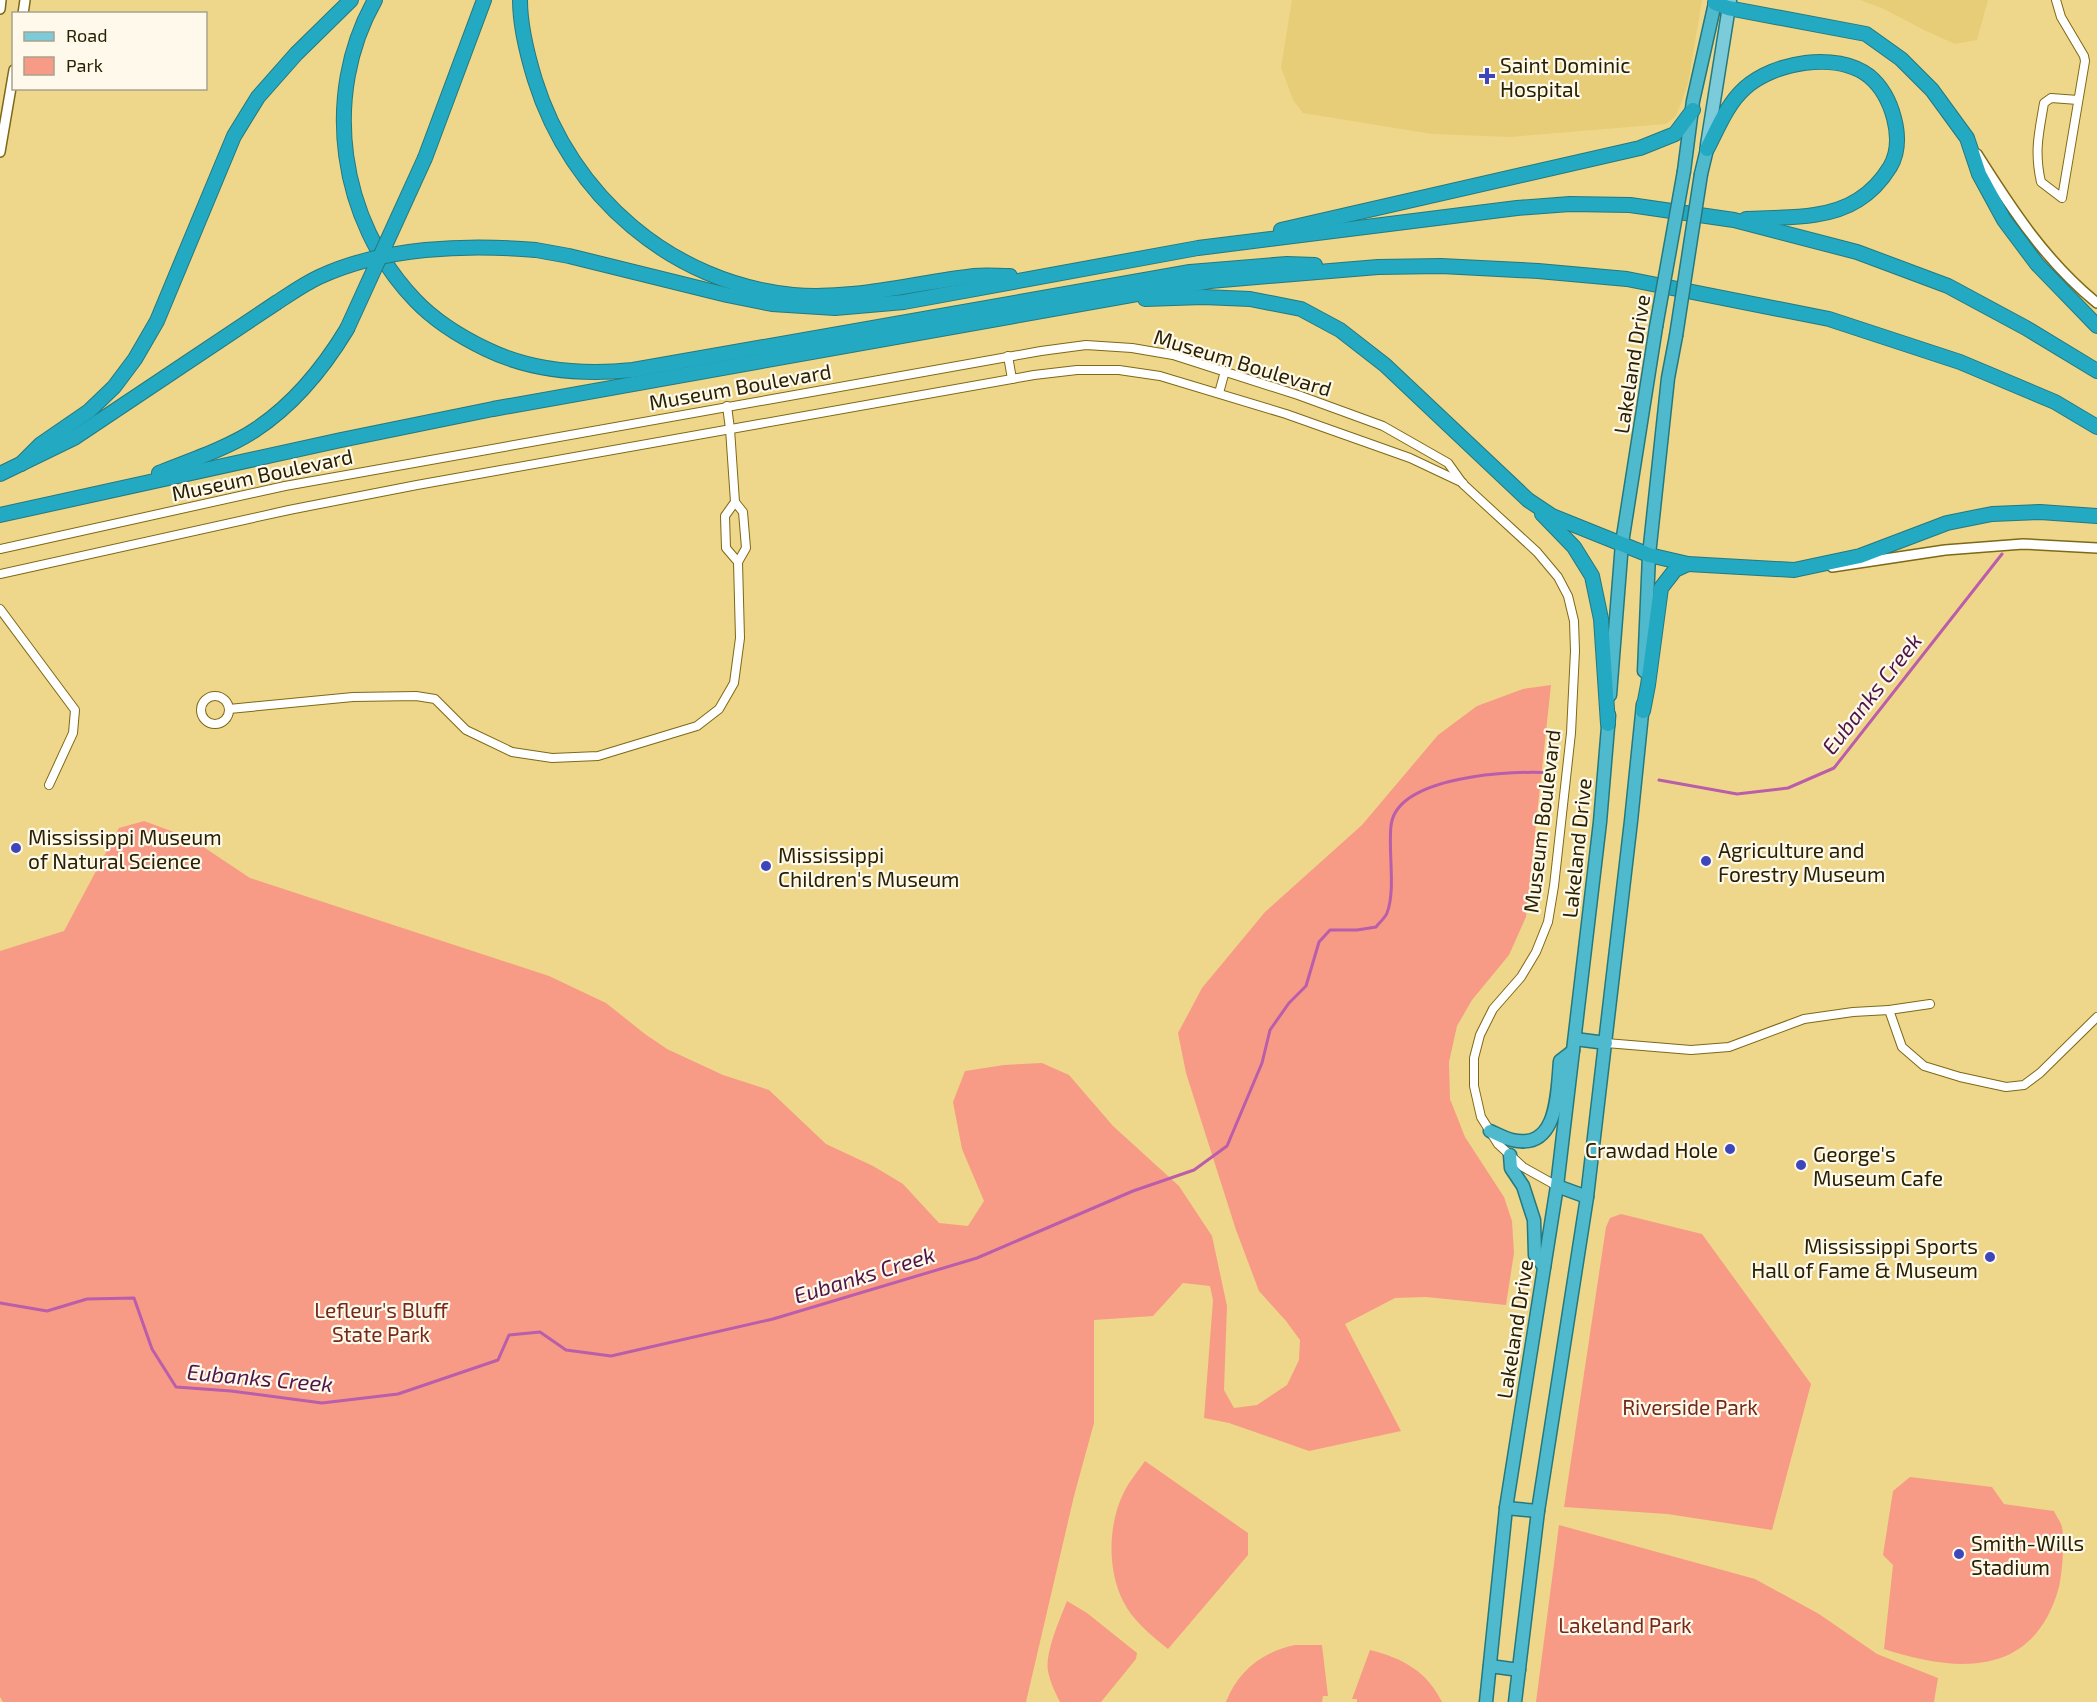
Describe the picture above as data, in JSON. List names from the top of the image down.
{
  "streets": {
    "highway": ["Lakeland Drive"],
    "street": ["Museum Boulevard"]
  },
  "crossings": [
    ["Museum Boulevard", "Lakeland Drive"]
  ],
  "water": ["Eubanks Creek"],
  "parks": ["Lefleur's Bluff State Park", "Riverside Park", "Lakeland Park"],
  "places": {
    "health": ["Saint Dominic Hospital"],
    "other": [
      "Mississippi Museum of Natural Science",
      "Agriculture and Forestry Museum",
      "Mississippi Children's Museum",
      "Crawdad Hole",
      "George's Museum Cafe",
      "Mississippi Sports Hall of Fame & Museum",
      "Smith-Wills Stadium"
    ]
  },
  "legend": ["Road", "Park"]
}
